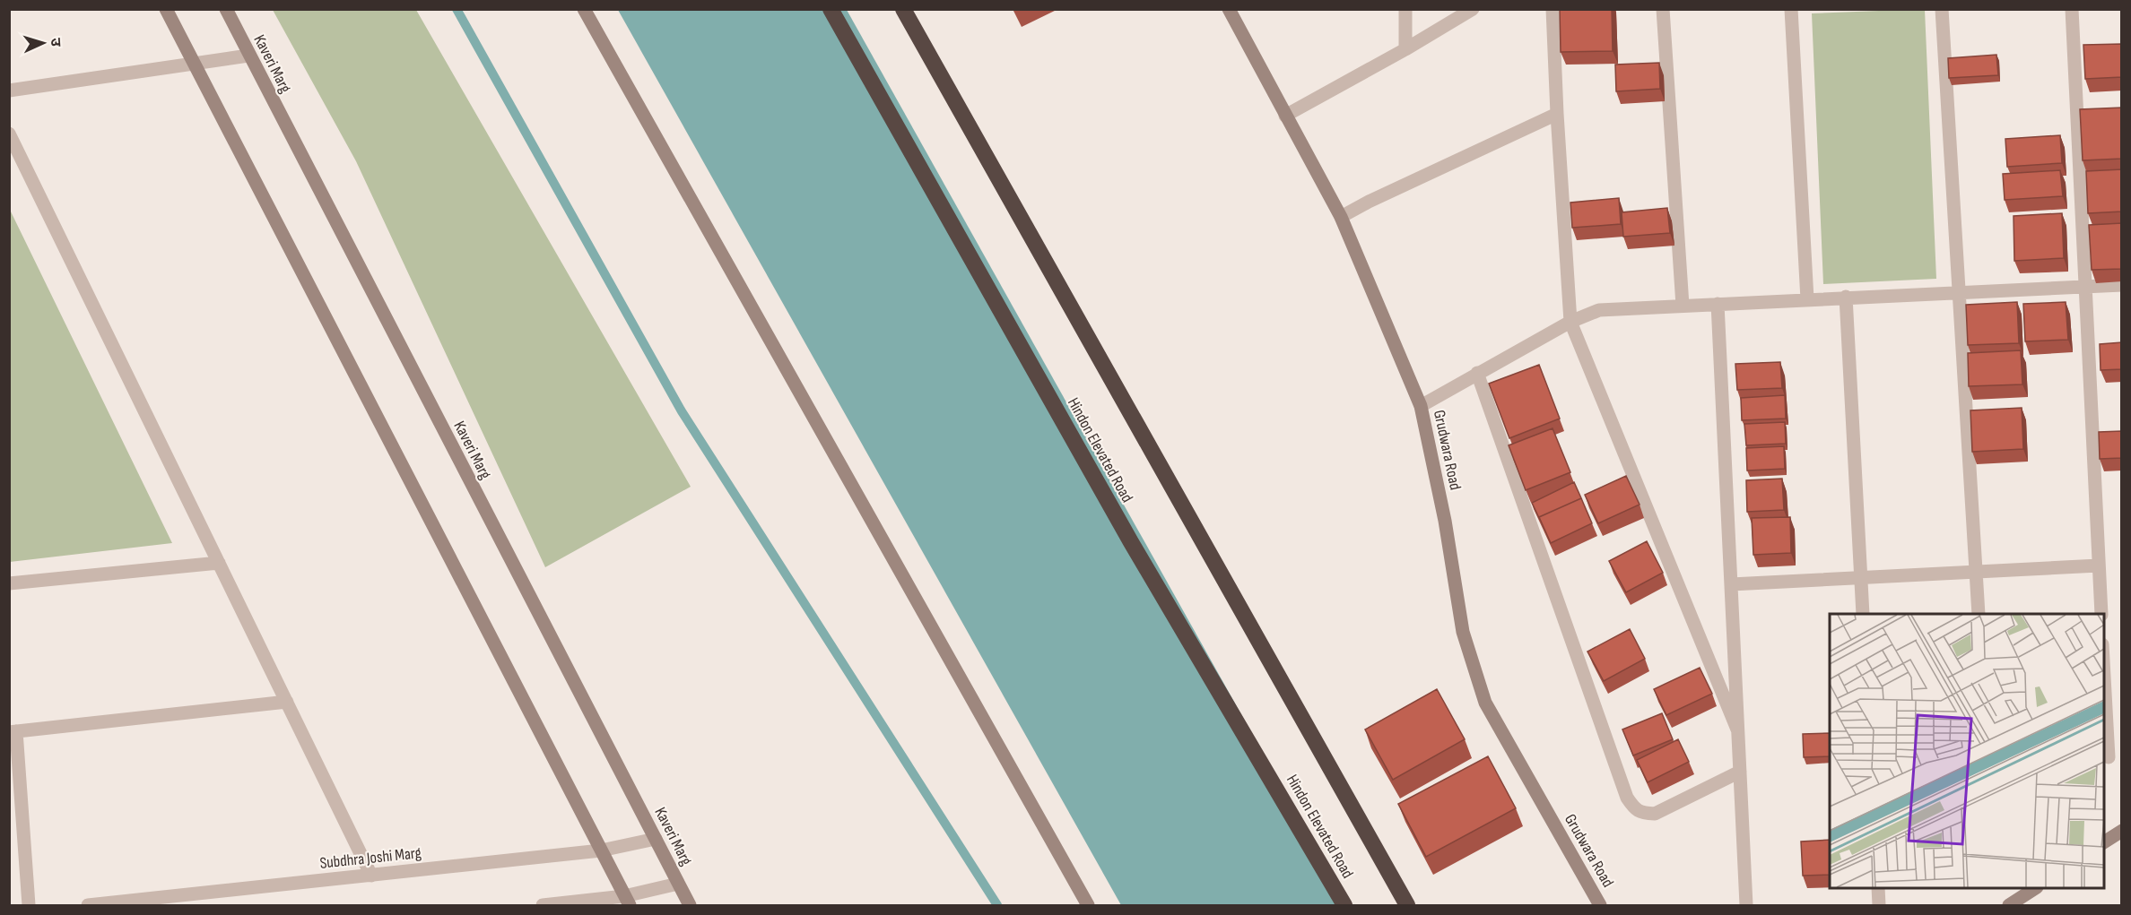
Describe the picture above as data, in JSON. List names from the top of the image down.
{
  "streets": {
    "highway": ["Hindon Elevated Road"],
    "street": ["Kaveri Marg", "Grudwara Road", "Subdhra Joshi Marg"]
  },
  "crossings": [
    ["Kaveri Marg", "Subdhra Joshi Marg"]
  ],
  "north": "right"
}
